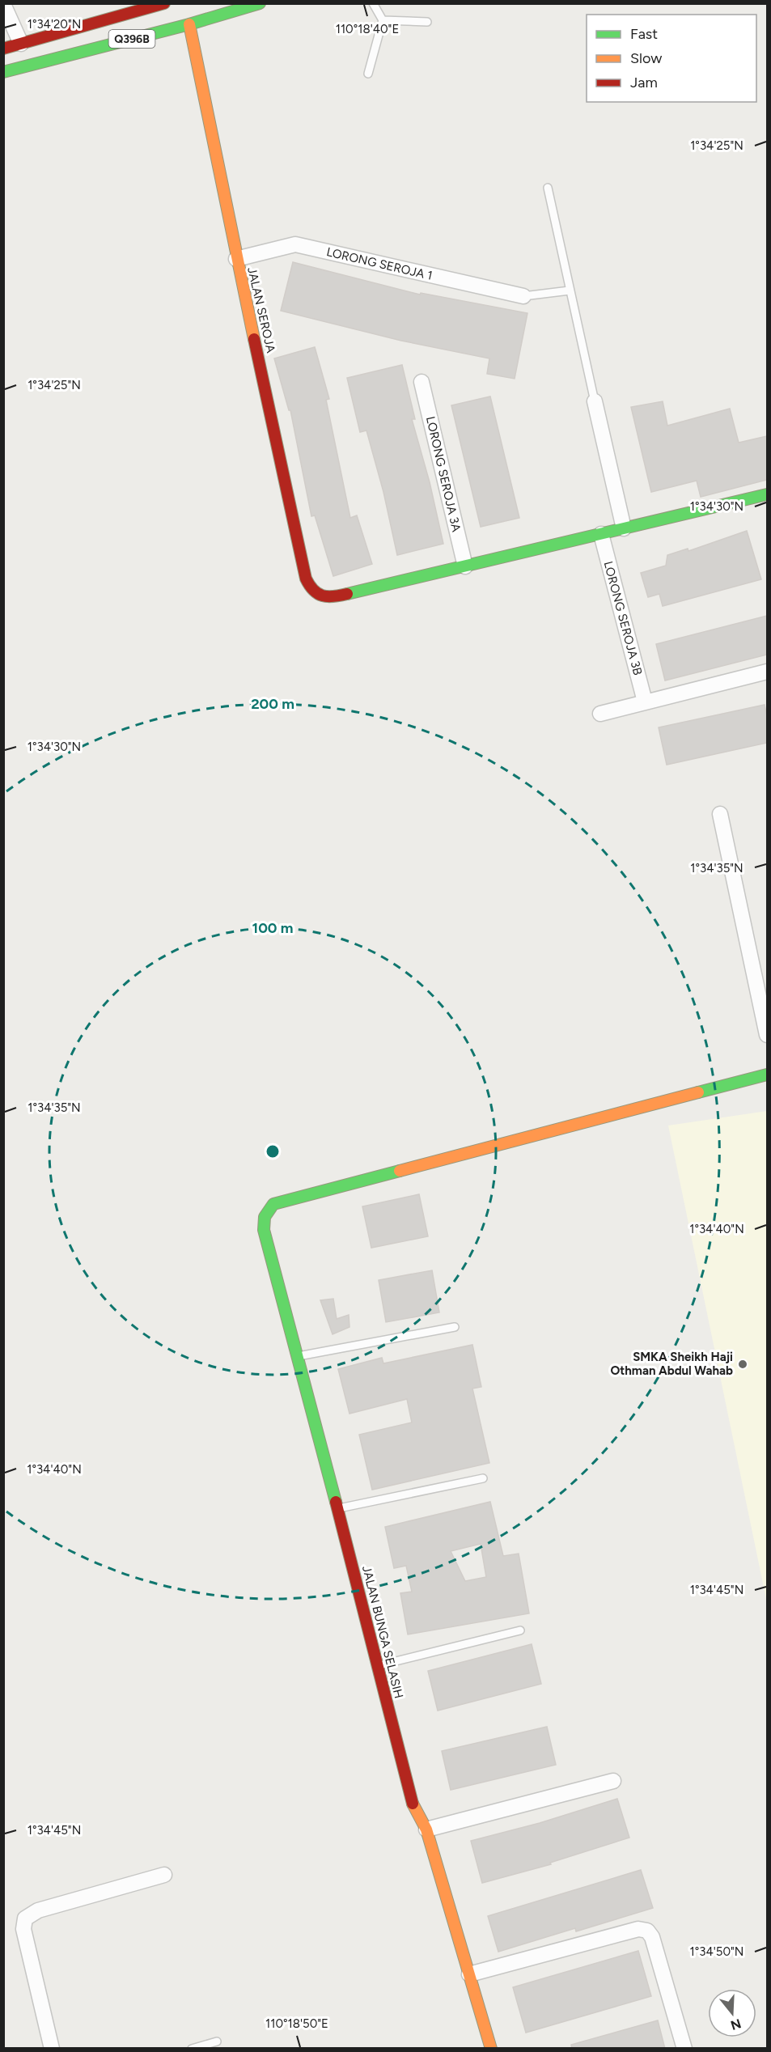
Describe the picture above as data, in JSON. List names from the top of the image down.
{
  "streets": {
    "street": [
      "Q396B",
      "LORONG SEROJA 1",
      "JALAN SEROJA",
      "LORONG SEROJA 3A",
      "LORONG SEROJA 3B",
      "JALAN BUNGA SELASIH"
    ]
  },
  "crossings": [
    ["Q396B", "JALAN SEROJA"],
    ["LORONG SEROJA 1", "JALAN SEROJA"],
    ["JALAN SEROJA", "LORONG SEROJA 3A"]
  ],
  "places": ["SMKA Sheikh Haji Othman Abdul Wahab"],
  "legend": ["Fast", "Slow", "Jam"],
  "north": "bottom",
  "coordinates": [
    "1°34'20\"N",
    "110°18'40\"E",
    "1°34'25\"N",
    "1°34'30\"N",
    "1°34'35\"N",
    "1°34'40\"N",
    "1°34'45\"N",
    "1°34'50\"N",
    "110°18'50\"E"
  ],
  "rings": ["200 m", "100 m"]
}
